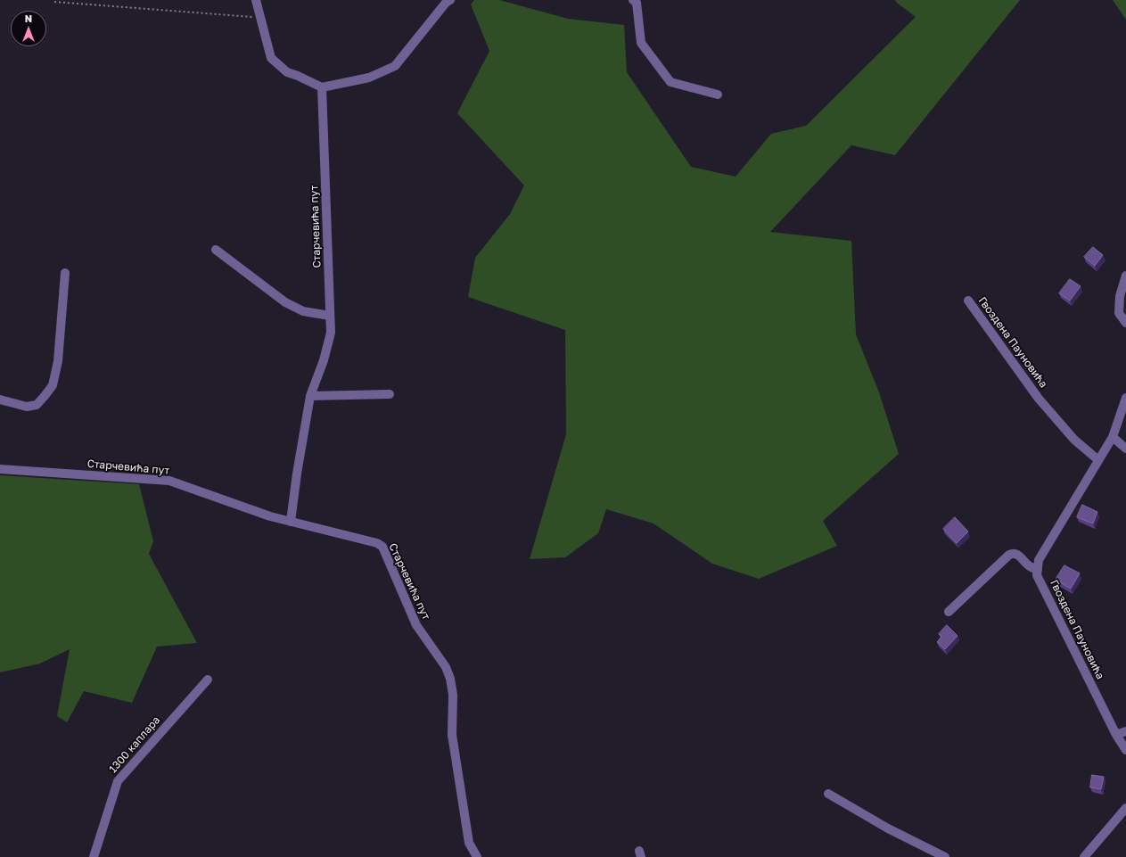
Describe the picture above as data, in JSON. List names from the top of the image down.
{
  "streets": {
    "street": ["Старчевића пут", "Гвоздена Пауновића", "1300 каплара"]
  },
  "north": "top"
}
